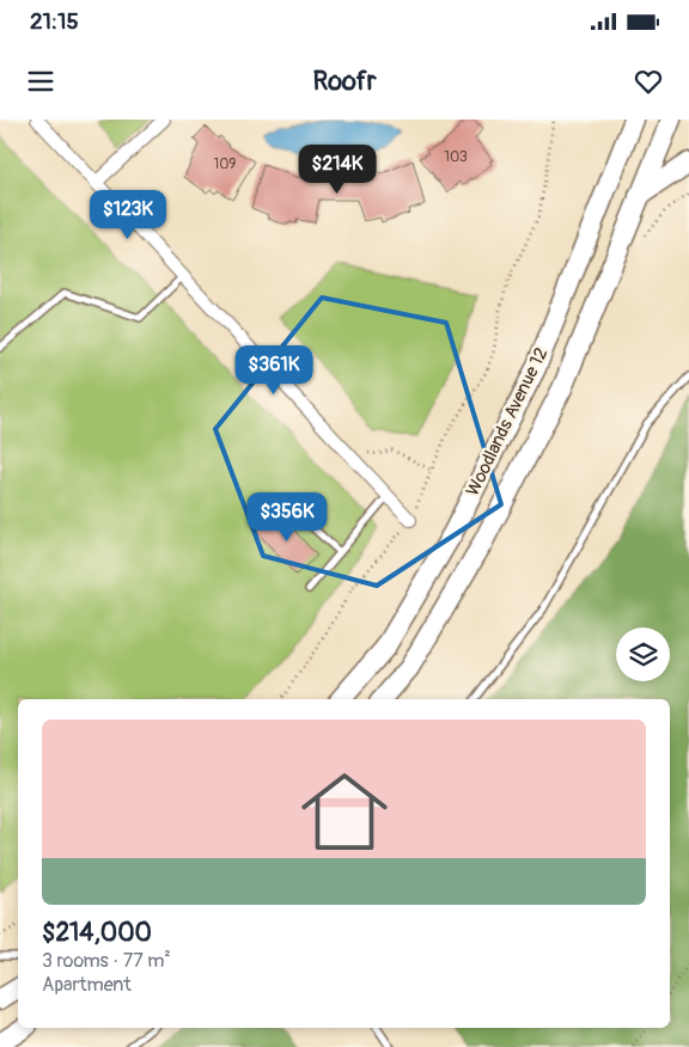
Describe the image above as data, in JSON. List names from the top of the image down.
{
  "streets": {
    "main road": ["Woodlands Avenue 12"]
  },
  "house_numbers": ["103", "109"],
  "page": {
    "status": "21:15",
    "header": "Roofr",
    "price": [
      "$214K",
      "$123K",
      "$361K",
      "$356K"
    ],
    "list": [
      {
        "name": "$214,000",
        "note": "3 rooms · 77 m² · Apartment"
      }
    ]
  }
}
